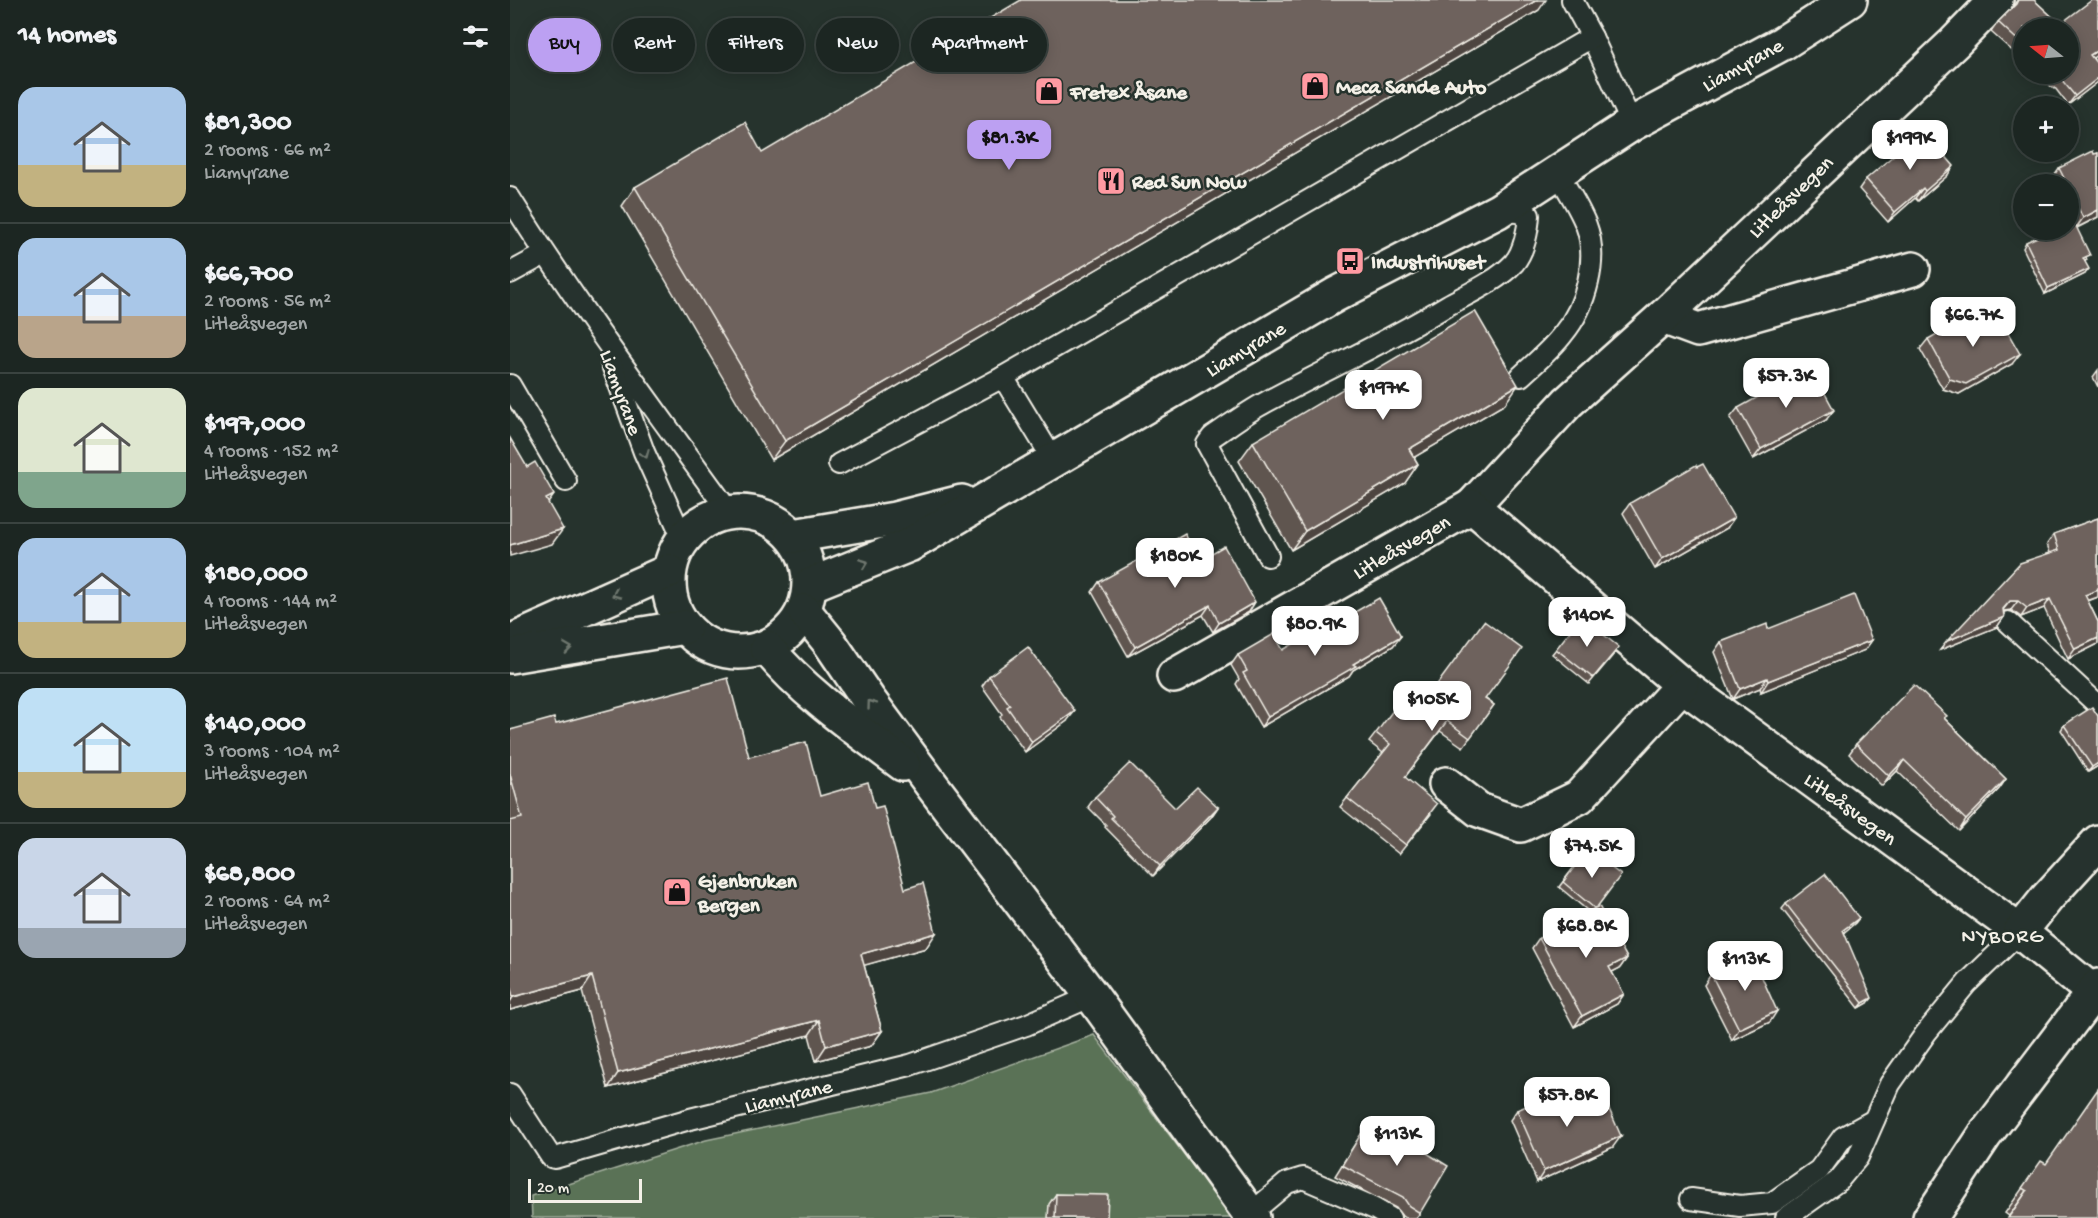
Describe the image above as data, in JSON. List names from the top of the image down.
{
  "streets": {
    "street": ["Liamyrane", "Litleåsvegen"]
  },
  "districts": ["NYBORG"],
  "places": {
    "shop": ["Meca Sande Auto", "Fretex Åsane", "Gjenbruken Bergen"],
    "restaurant": ["Red Sun Now"],
    "bus stop": ["Industrihuset"]
  },
  "scale_bar": "20 m",
  "north": "left",
  "page": {
    "heading": "14 homes",
    "map_buttons": ["+", "−"],
    "chip": [
      "Buy",
      "Rent",
      "Filters",
      "New",
      "Apartment"
    ],
    "list": [
      {
        "name": "$81,300",
        "note": "2 rooms · 66 m² · Liamyrane"
      },
      {
        "name": "$66,700",
        "note": "2 rooms · 56 m² · Litleåsvegen"
      },
      {
        "name": "$197,000",
        "note": "4 rooms · 152 m² · Litleåsvegen"
      },
      {
        "name": "$180,000",
        "note": "4 rooms · 144 m² · Litleåsvegen"
      },
      {
        "name": "$140,000",
        "note": "3 rooms · 104 m² · Litleåsvegen"
      },
      {
        "name": "$68,800",
        "note": "2 rooms · 64 m² · Litleåsvegen"
      }
    ],
    "price": [
      "$81.3K",
      "$199K",
      "$66.7K",
      "$57.3K",
      "$197K",
      "$180K",
      "$140K",
      "$80.9K",
      "$105K",
      "$74.5K",
      "$68.8K",
      "$113K",
      "$57.8K",
      "$113K"
    ],
    "scale": "20 m"
  }
}
